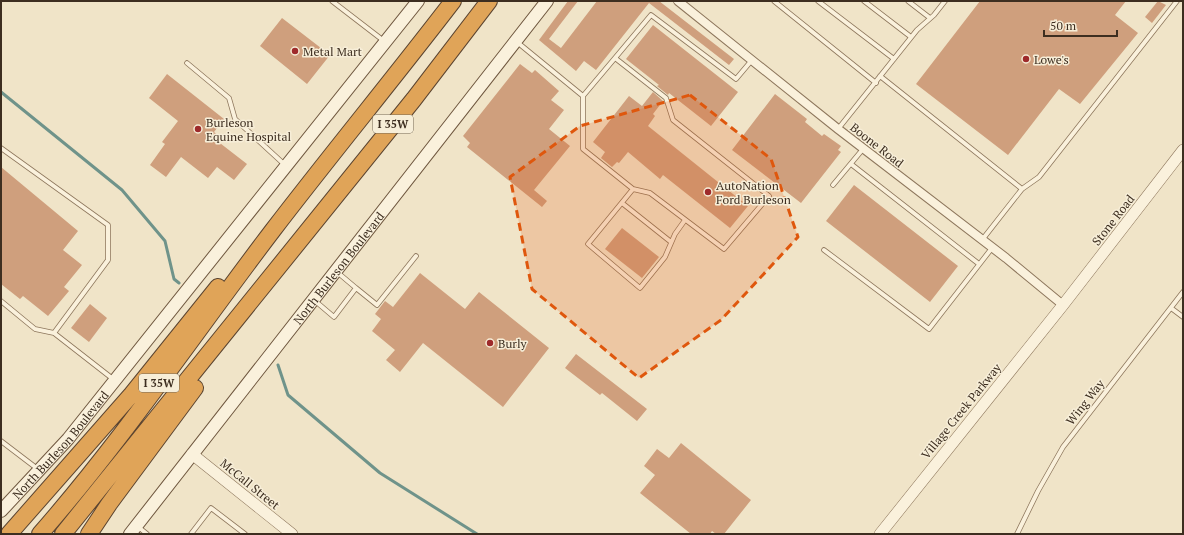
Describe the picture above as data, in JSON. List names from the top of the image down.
{
  "streets": {
    "highway": ["I 35W"],
    "main road": ["North Burleson Boulevard"],
    "street": [
      "Boone Road",
      "Stone Road",
      "Village Creek Parkway",
      "McCall Street"
    ],
    "lane": ["Wing Way"]
  },
  "crossings": [
    ["Boone Road", "Stone Road"],
    ["Boone Road", "Village Creek Parkway"],
    ["Stone Road", "Village Creek Parkway"],
    ["North Burleson Boulevard", "McCall Street"]
  ],
  "places": [
    "Metal Mart",
    "Lowe's",
    "Burleson Equine Hospital",
    "AutoNation Ford Burleson",
    "Burly"
  ],
  "scale_bar": "50 m"
}
